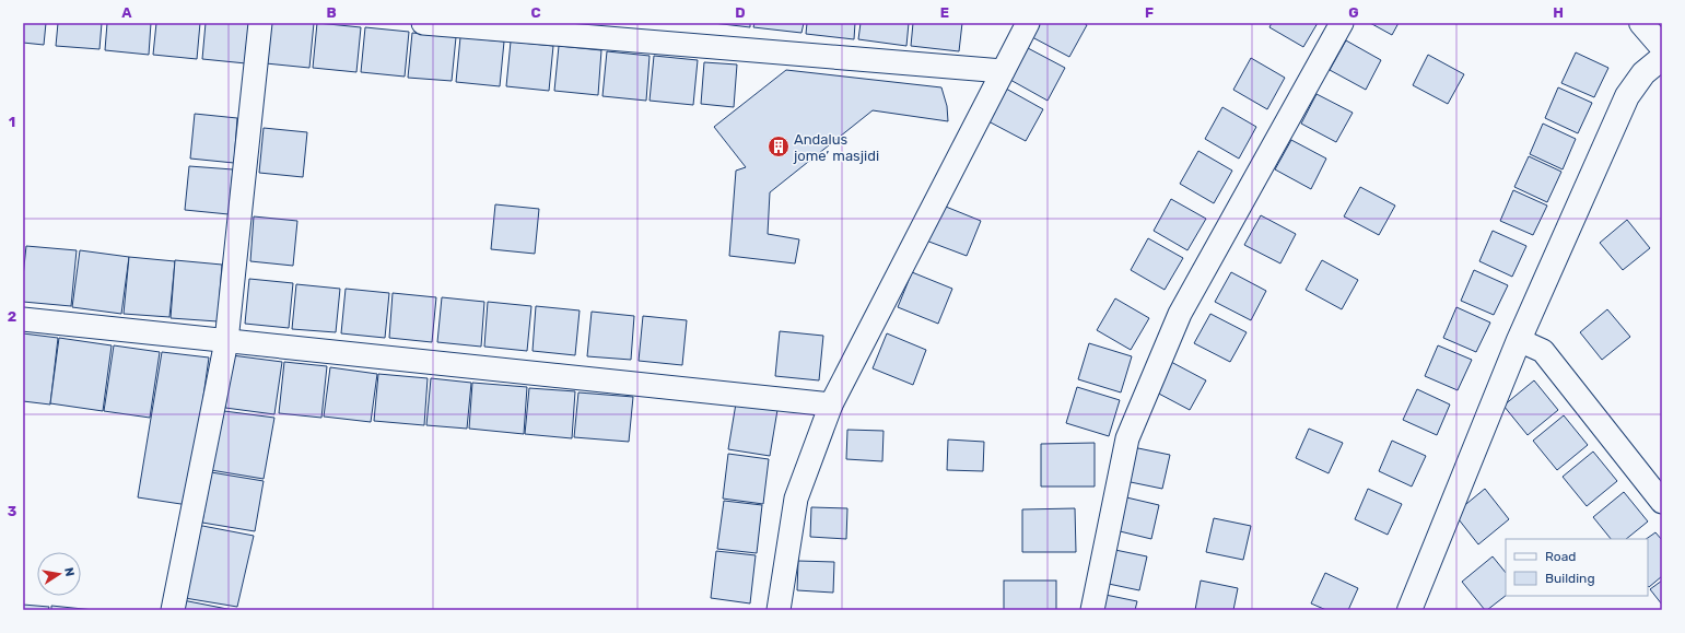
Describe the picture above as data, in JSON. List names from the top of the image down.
{
  "places": {
    "building": ["Andalus jome’ masjidi"]
  },
  "legend": ["Road", "Building"],
  "north": "right",
  "grid": {
    "columns": [
      "A",
      "B",
      "C",
      "D",
      "E",
      "F",
      "G",
      "H"
    ],
    "rows": ["1", "2", "3"]
  }
}
